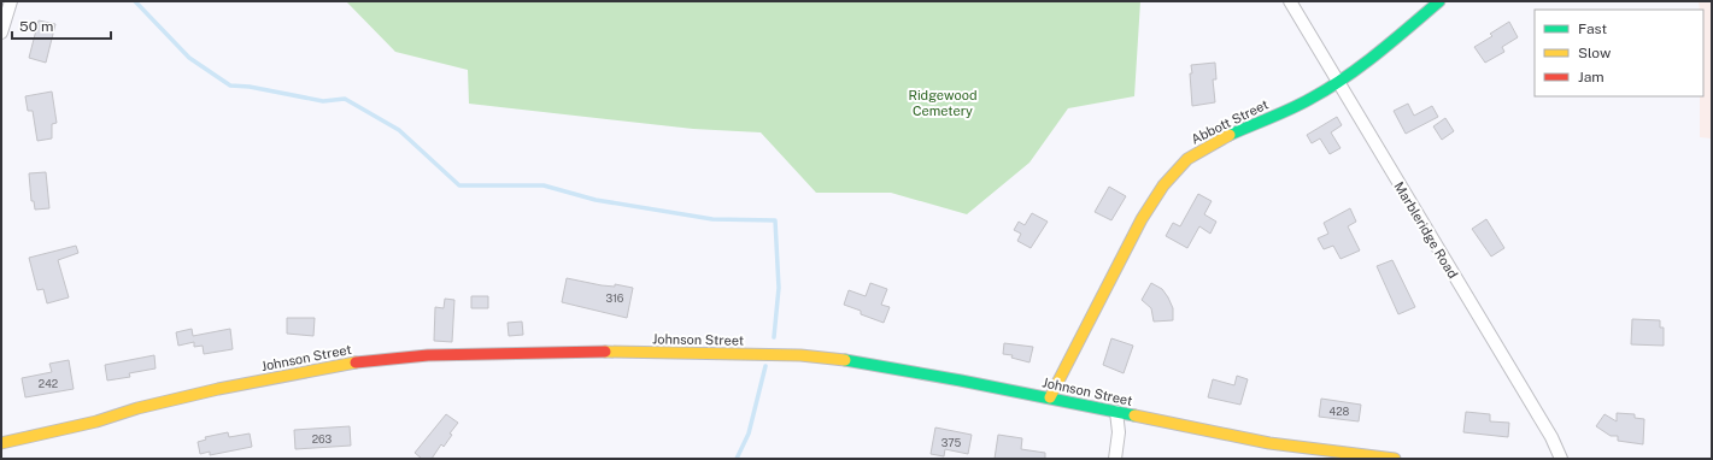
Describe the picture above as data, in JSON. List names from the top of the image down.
{
  "streets": {
    "street": ["Abbott Street", "Marbleridge Road", "Johnson Street"]
  },
  "crossings": [
    ["Abbott Street", "Marbleridge Road"],
    ["Abbott Street", "Johnson Street"]
  ],
  "parks": ["Ridgewood Cemetery"],
  "house_numbers": [
    "316",
    "242",
    "428",
    "263",
    "375"
  ],
  "legend": ["Fast", "Slow", "Jam"],
  "scale_bar": "50 m"
}
